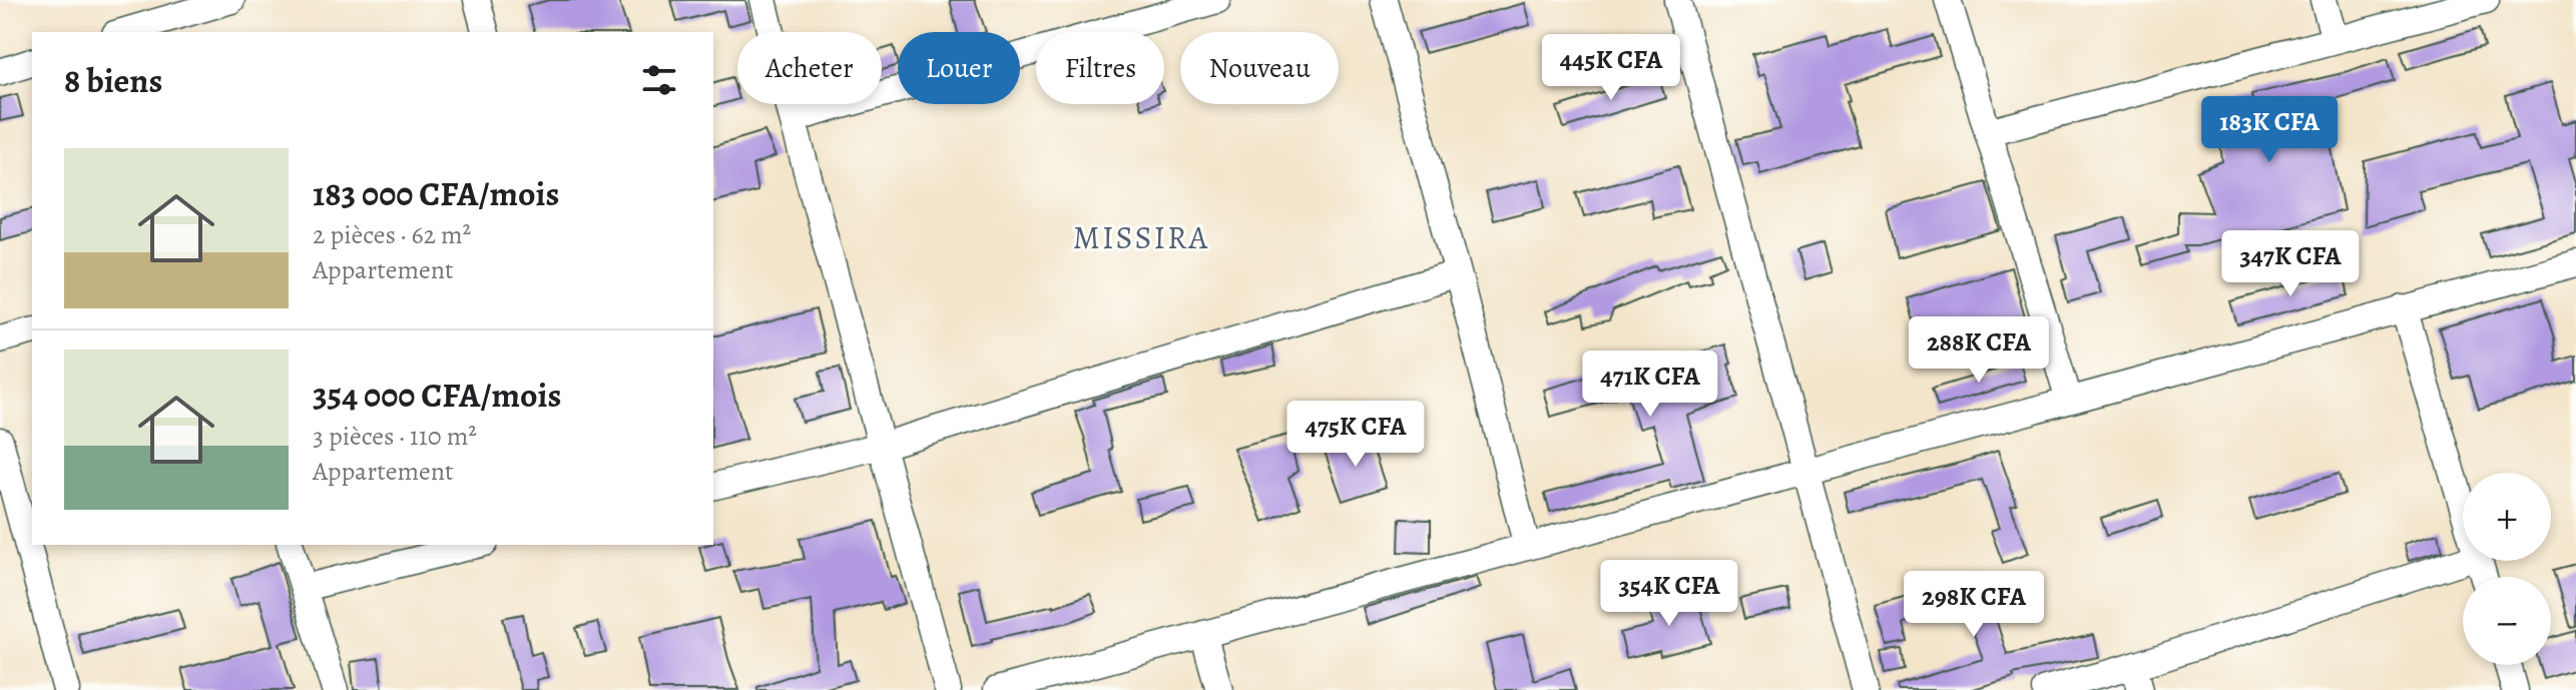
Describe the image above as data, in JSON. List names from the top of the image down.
{
  "districts": ["MISSIRA"],
  "page": {
    "chip": [
      "Acheter",
      "Louer",
      "Filtres",
      "Nouveau"
    ],
    "heading": "8 biens",
    "price": [
      "445K CFA",
      "183K CFA",
      "347K CFA",
      "288K CFA",
      "471K CFA",
      "475K CFA",
      "354K CFA",
      "298K CFA"
    ],
    "list": [
      {
        "name": "183 000 CFA/mois",
        "note": "2 pièces · 62 m² · Appartement"
      },
      {
        "name": "354 000 CFA/mois",
        "note": "3 pièces · 110 m² · Appartement"
      }
    ],
    "map_buttons": ["+", "−"]
  }
}
